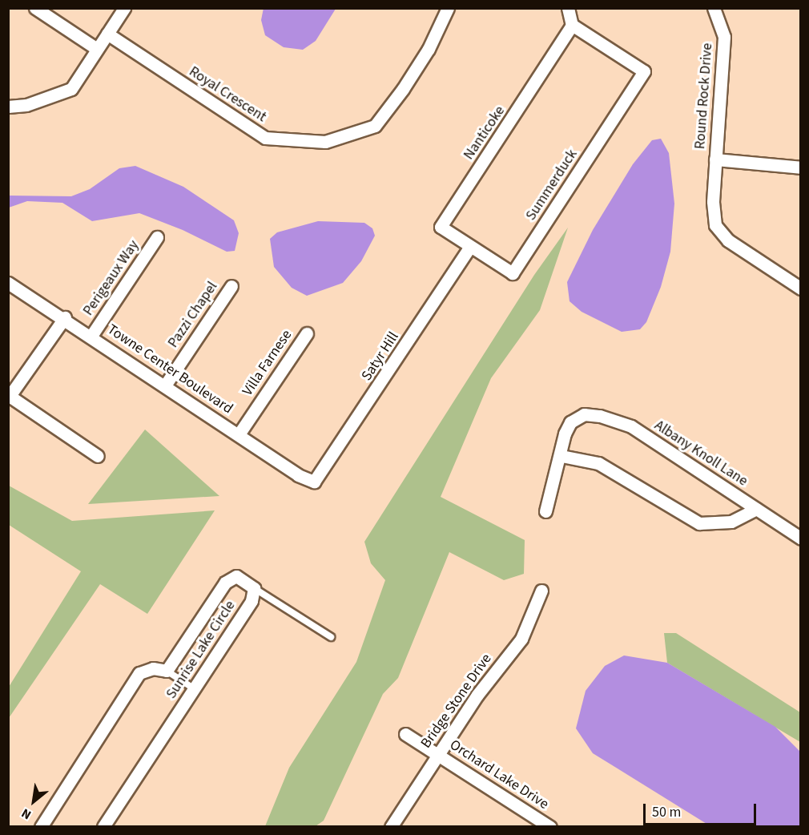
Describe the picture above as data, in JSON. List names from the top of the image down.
{
  "streets": {
    "street": [
      "Royal Crescent",
      "Round Rock Drive",
      "Nanticoke",
      "Summerduck",
      "Perigeaux Way",
      "Pazzi Chapel",
      "Satyr Hill",
      "Villa Farnese",
      "Towne Center Boulevard",
      "Albany Knoll Lane",
      "Sunrise Lake Circle",
      "Bridge Stone Drive",
      "Orchard Lake Drive"
    ]
  },
  "crossings": [
    ["Nanticoke", "Summerduck"],
    ["Nanticoke", "Satyr Hill"],
    ["Summerduck", "Satyr Hill"],
    ["Perigeaux Way", "Towne Center Boulevard"],
    ["Pazzi Chapel", "Towne Center Boulevard"],
    ["Satyr Hill", "Towne Center Boulevard"],
    ["Villa Farnese", "Towne Center Boulevard"],
    ["Bridge Stone Drive", "Orchard Lake Drive"]
  ],
  "scale_bar": "50 m",
  "north": "bottom left"
}
